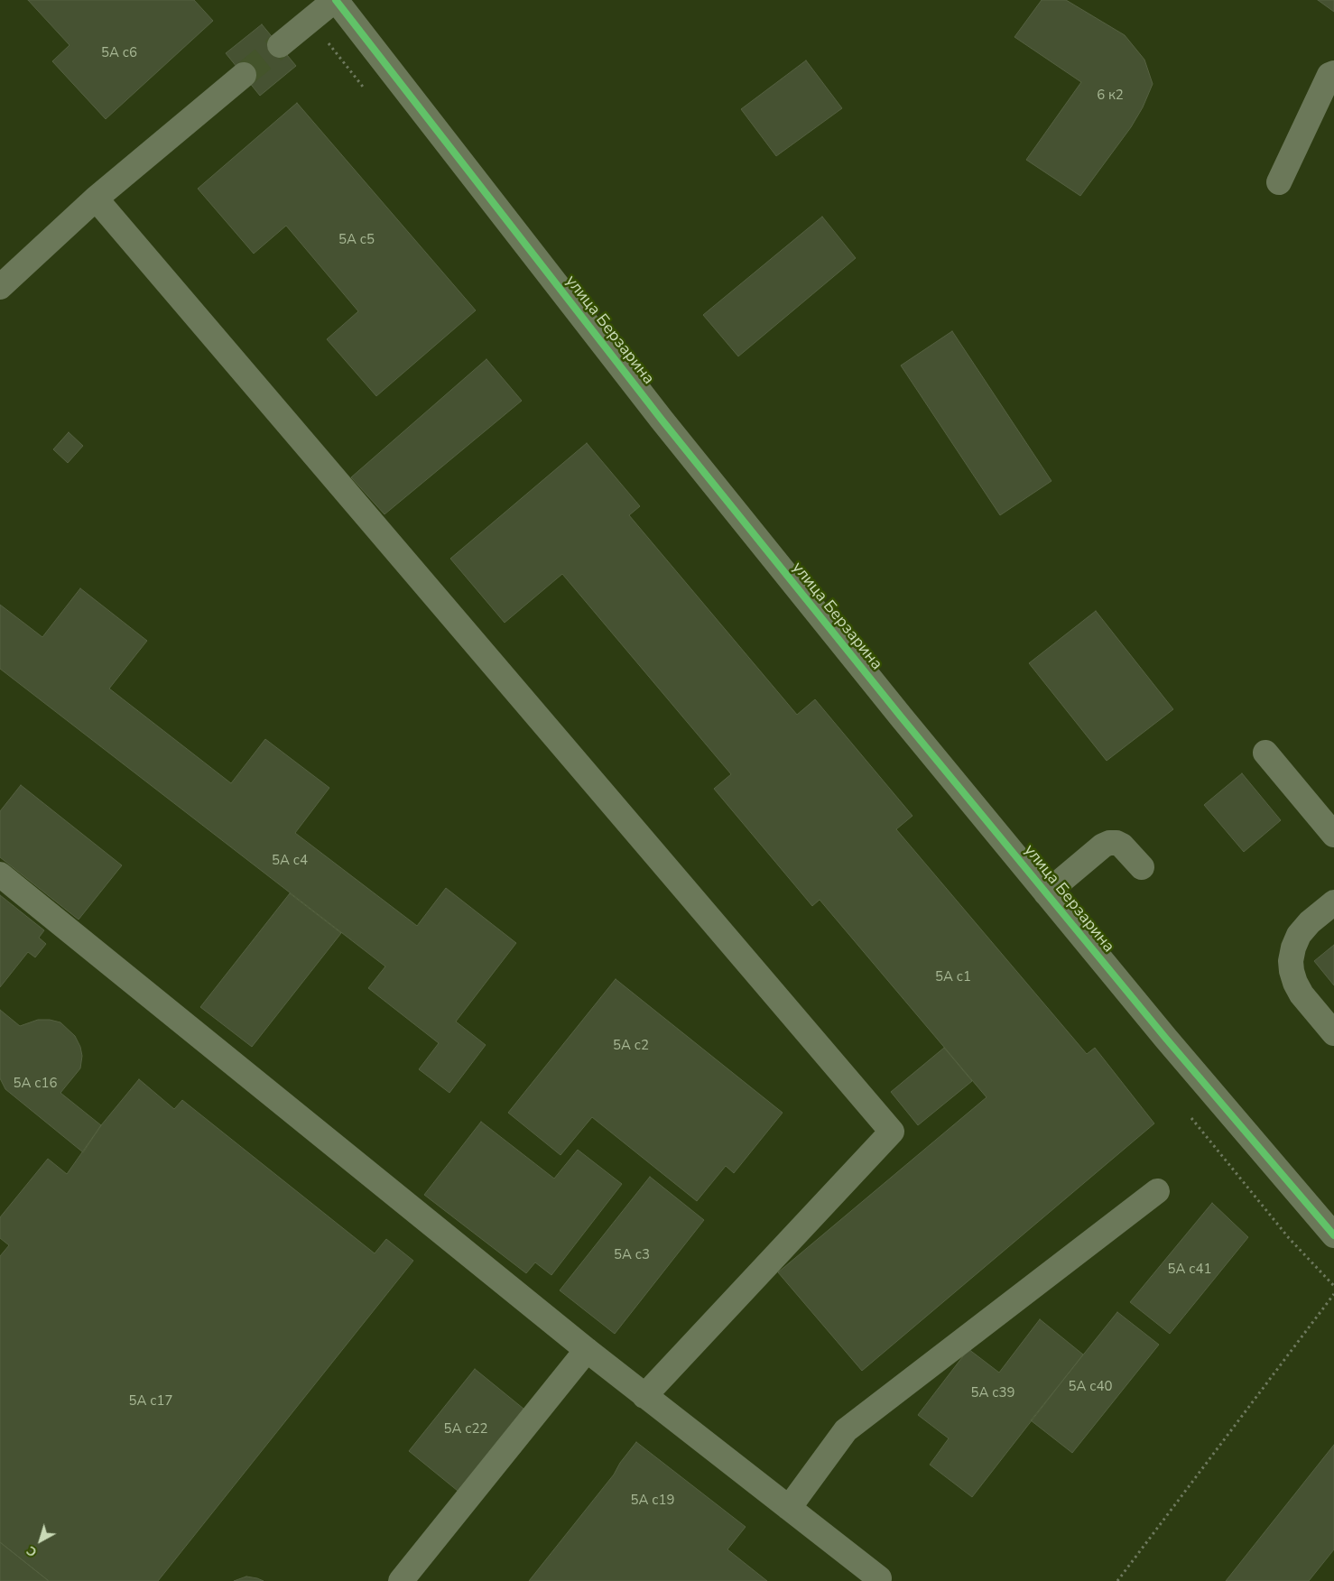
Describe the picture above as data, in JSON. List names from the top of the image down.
{
  "streets": {
    "street": ["улица Берзарина"]
  },
  "house_numbers": [
    "5А с6",
    "6 к2",
    "5А с5",
    "5А с4",
    "5А с1",
    "5А с2",
    "5А с16",
    "5А с3",
    "5А с41",
    "5А с40",
    "5А с39",
    "5А с17",
    "5А с22",
    "5А с19"
  ],
  "north": "bottom left"
}
